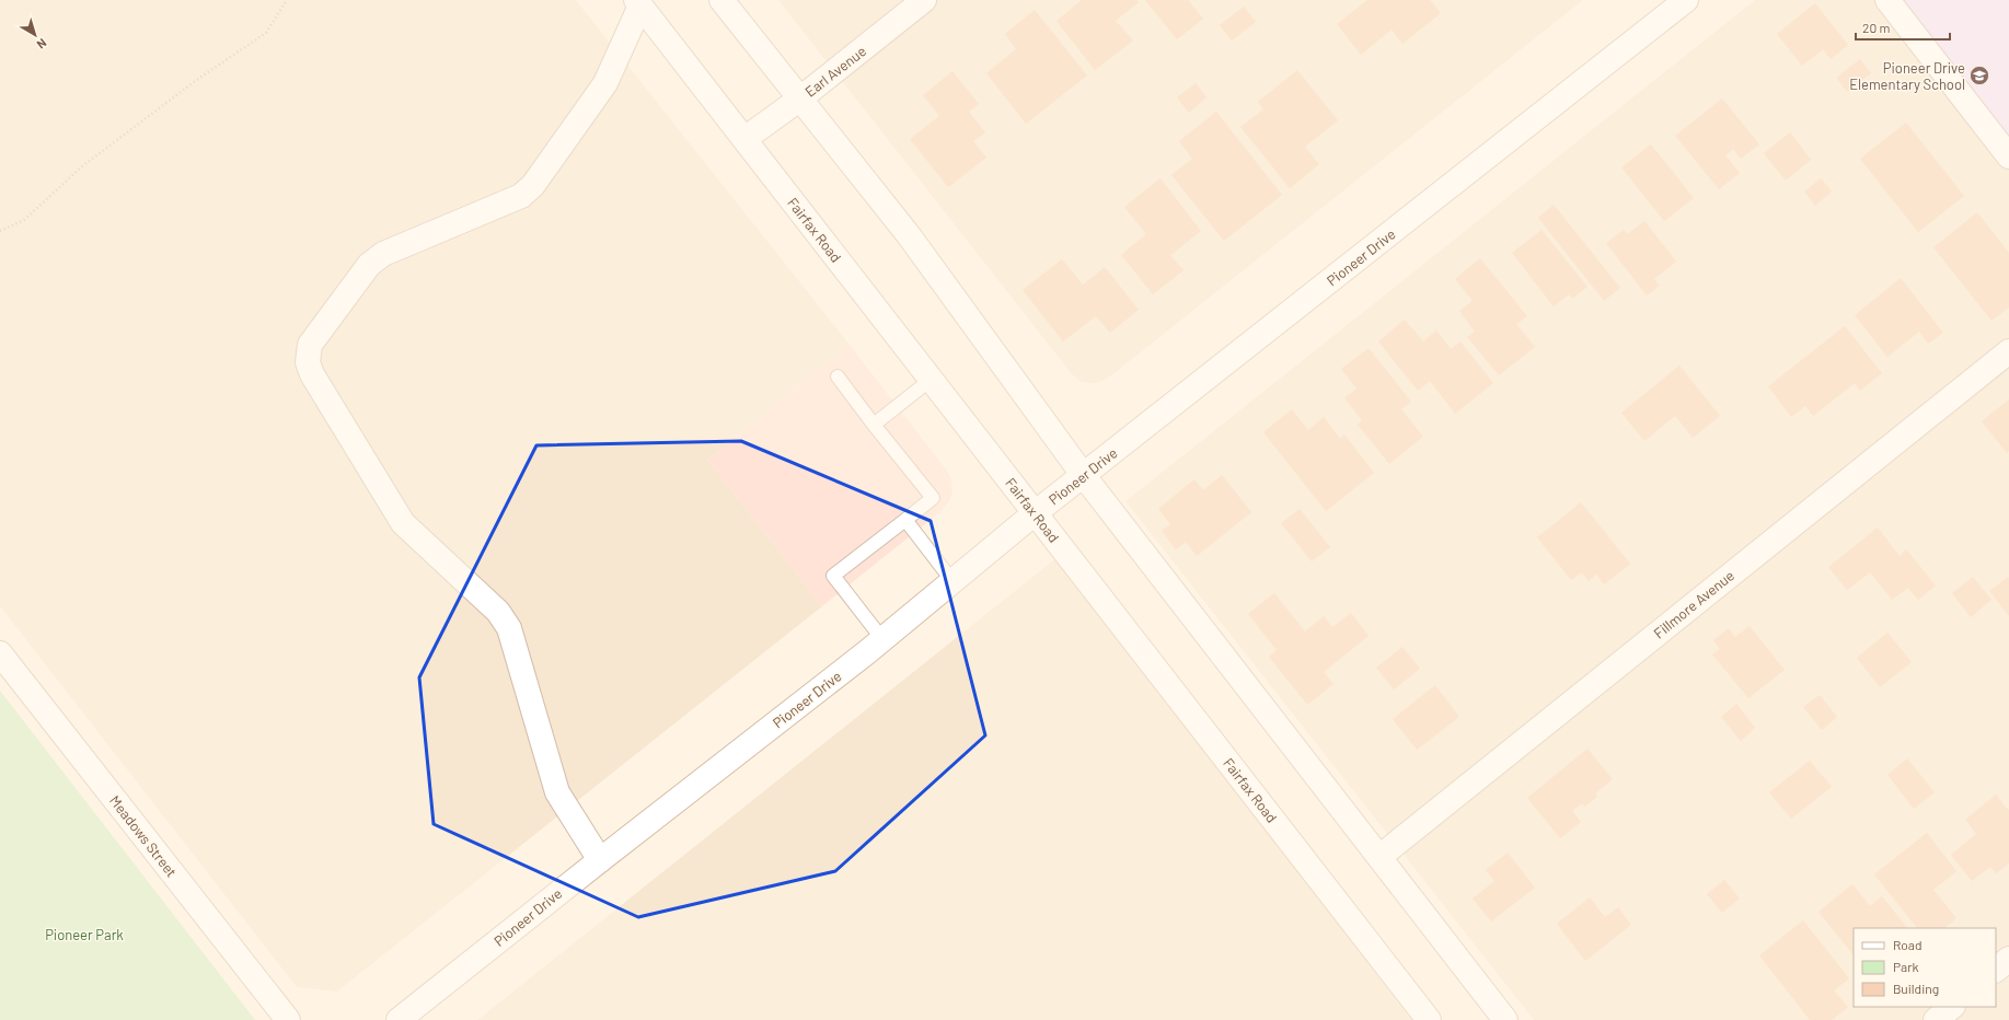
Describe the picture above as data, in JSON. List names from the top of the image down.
{
  "streets": {
    "street": [
      "Earl Avenue",
      "Fairfax Road",
      "Pioneer Drive",
      "Fillmore Avenue",
      "Meadows Street"
    ]
  },
  "crossings": [
    ["Earl Avenue", "Fairfax Road"],
    ["Fairfax Road", "Pioneer Drive"]
  ],
  "parks": ["Pioneer Park"],
  "places": {
    "school or university": ["Pioneer Drive Elementary School"]
  },
  "legend": ["Road", "Park", "Building"],
  "scale_bar": "20 m",
  "north": "bottom right"
}
